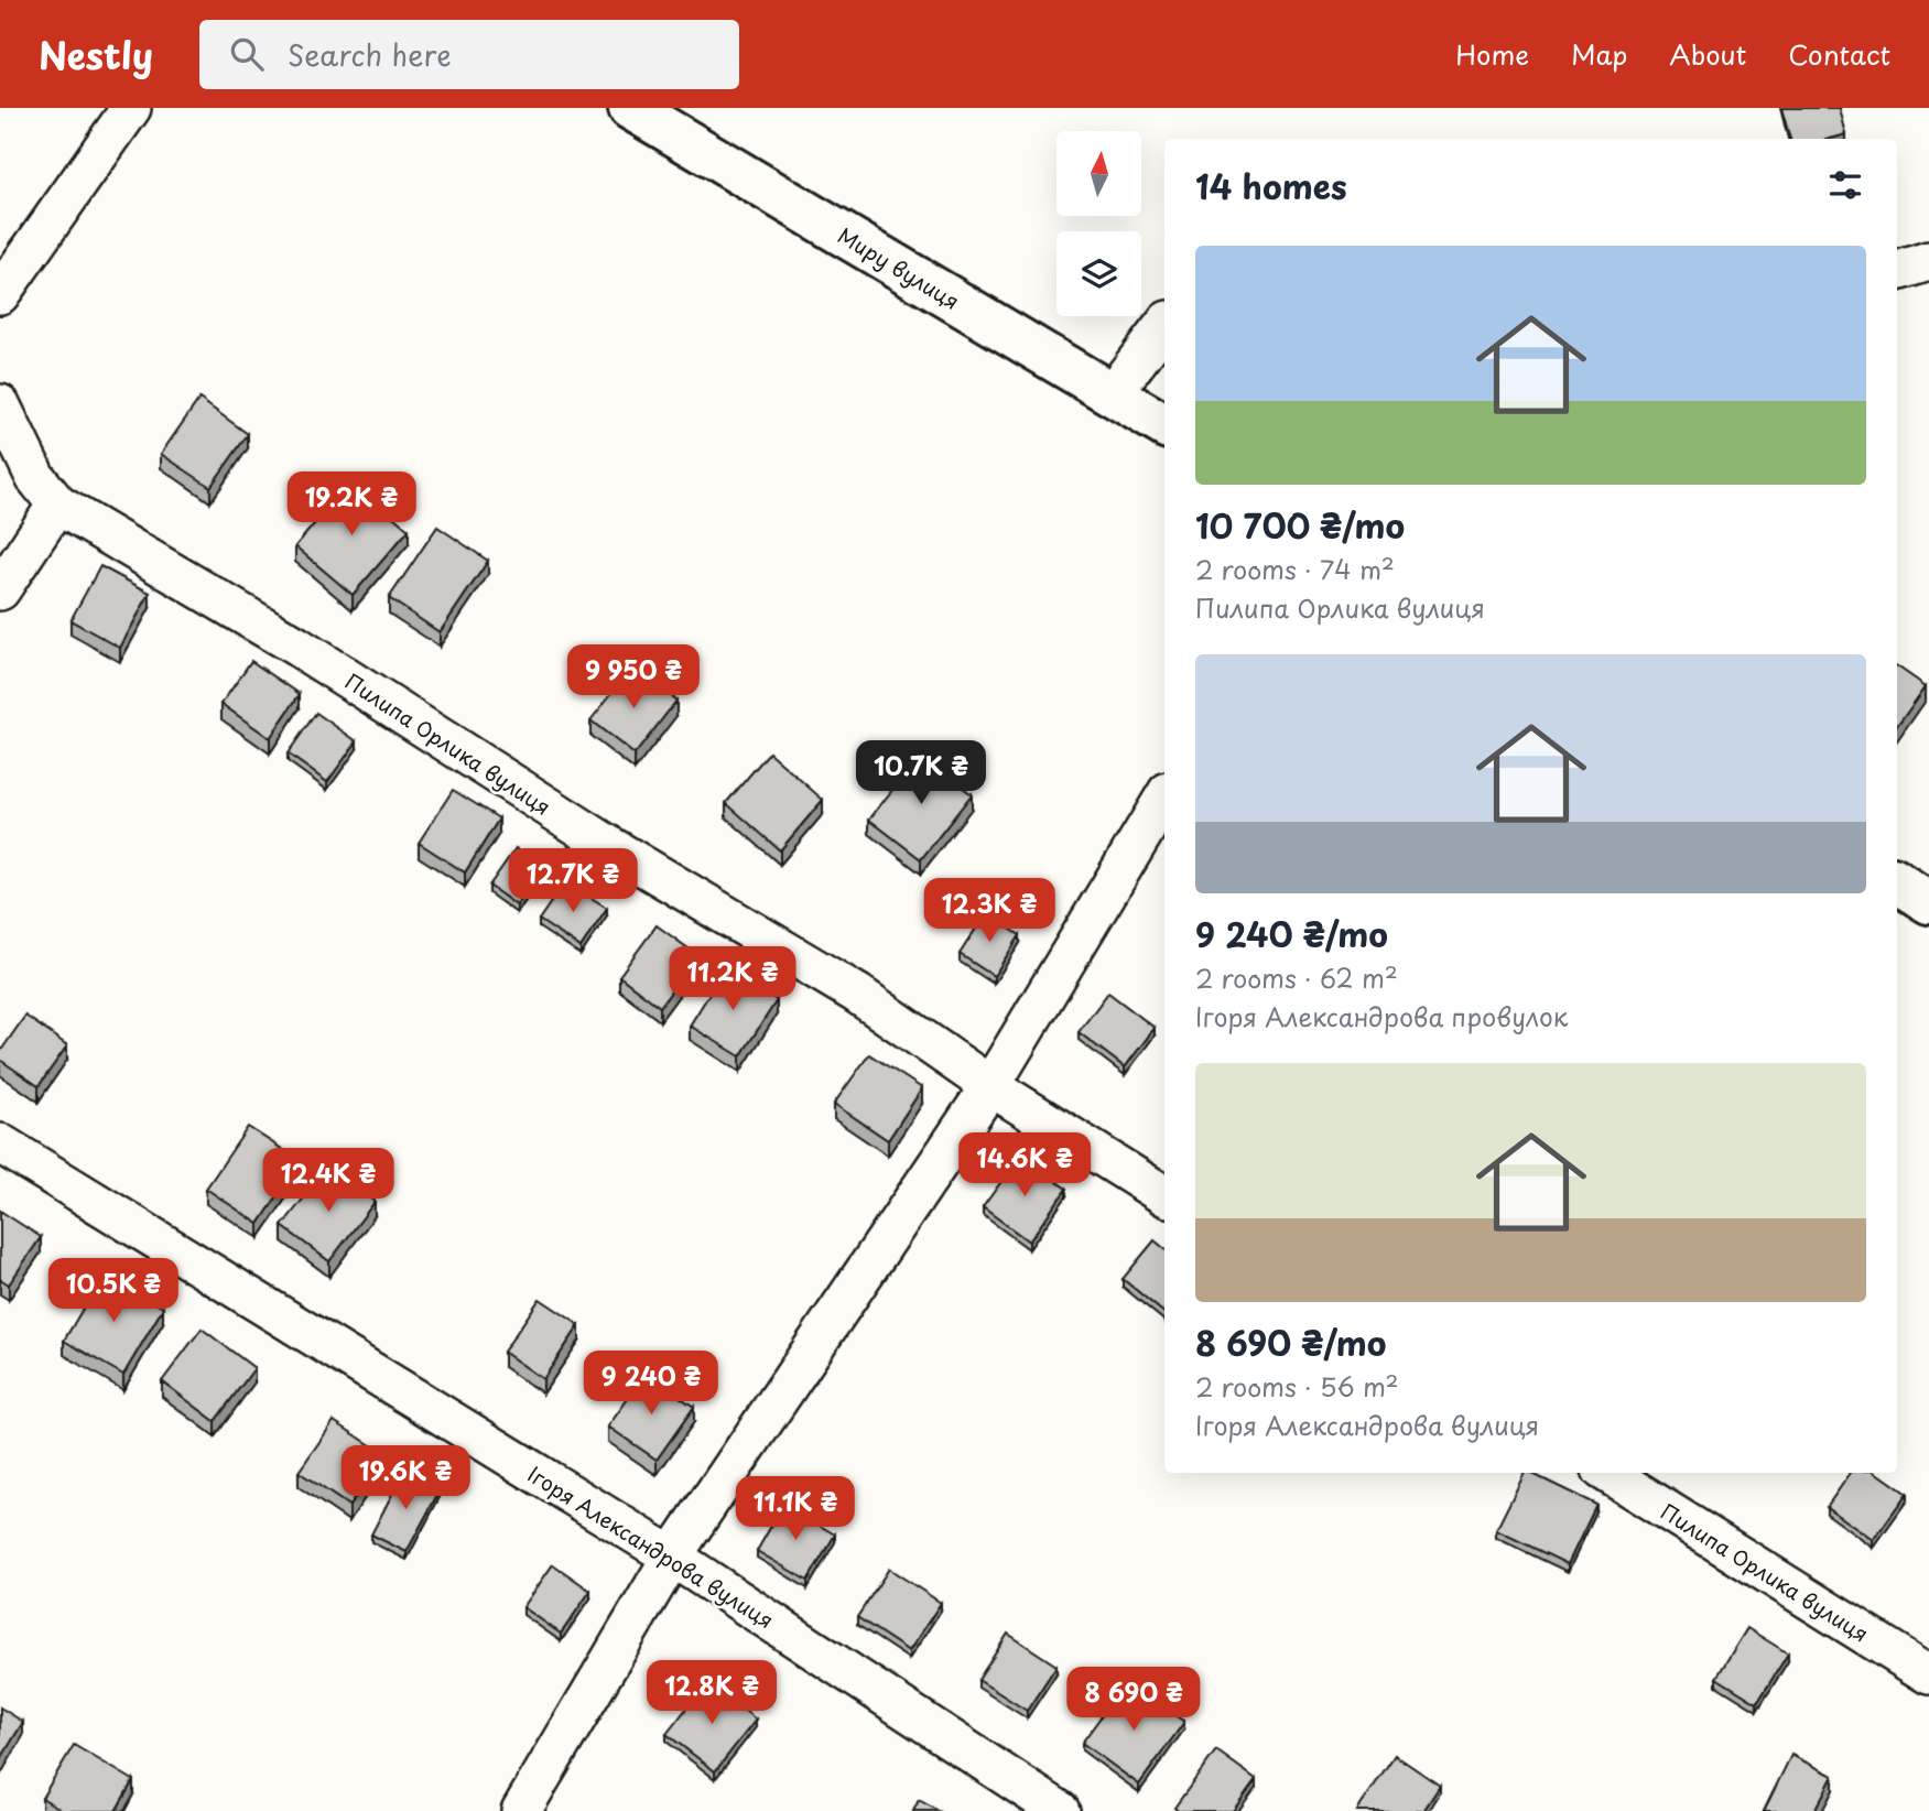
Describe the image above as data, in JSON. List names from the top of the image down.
{
  "streets": {
    "street": ["Миру вулиця", "Пилипа Орлика вулиця", "Ігоря Александрова вулиця"]
  },
  "north": "top",
  "page": {
    "header": "Nestly",
    "search": "Search here",
    "nav": [
      "Home",
      "Map",
      "About",
      "Contact"
    ],
    "heading": "14 homes",
    "list": [
      {
        "name": "10 700 ₴/mo",
        "note": "2 rooms · 74 m² · Пилипа Орлика вулиця"
      },
      {
        "name": "9 240 ₴/mo",
        "note": "2 rooms · 62 m² · Ігоря Александрова провулок"
      },
      {
        "name": "8 690 ₴/mo",
        "note": "2 rooms · 56 m² · Ігоря Александрова вулиця"
      }
    ],
    "price": [
      "19.2K ₴",
      "9 950 ₴",
      "10.7K ₴",
      "12.7K ₴",
      "12.3K ₴",
      "11.2K ₴",
      "14.6K ₴",
      "12.4K ₴",
      "10.5K ₴",
      "9 240 ₴",
      "19.6K ₴",
      "11.1K ₴",
      "12.8K ₴",
      "8 690 ₴"
    ]
  }
}
